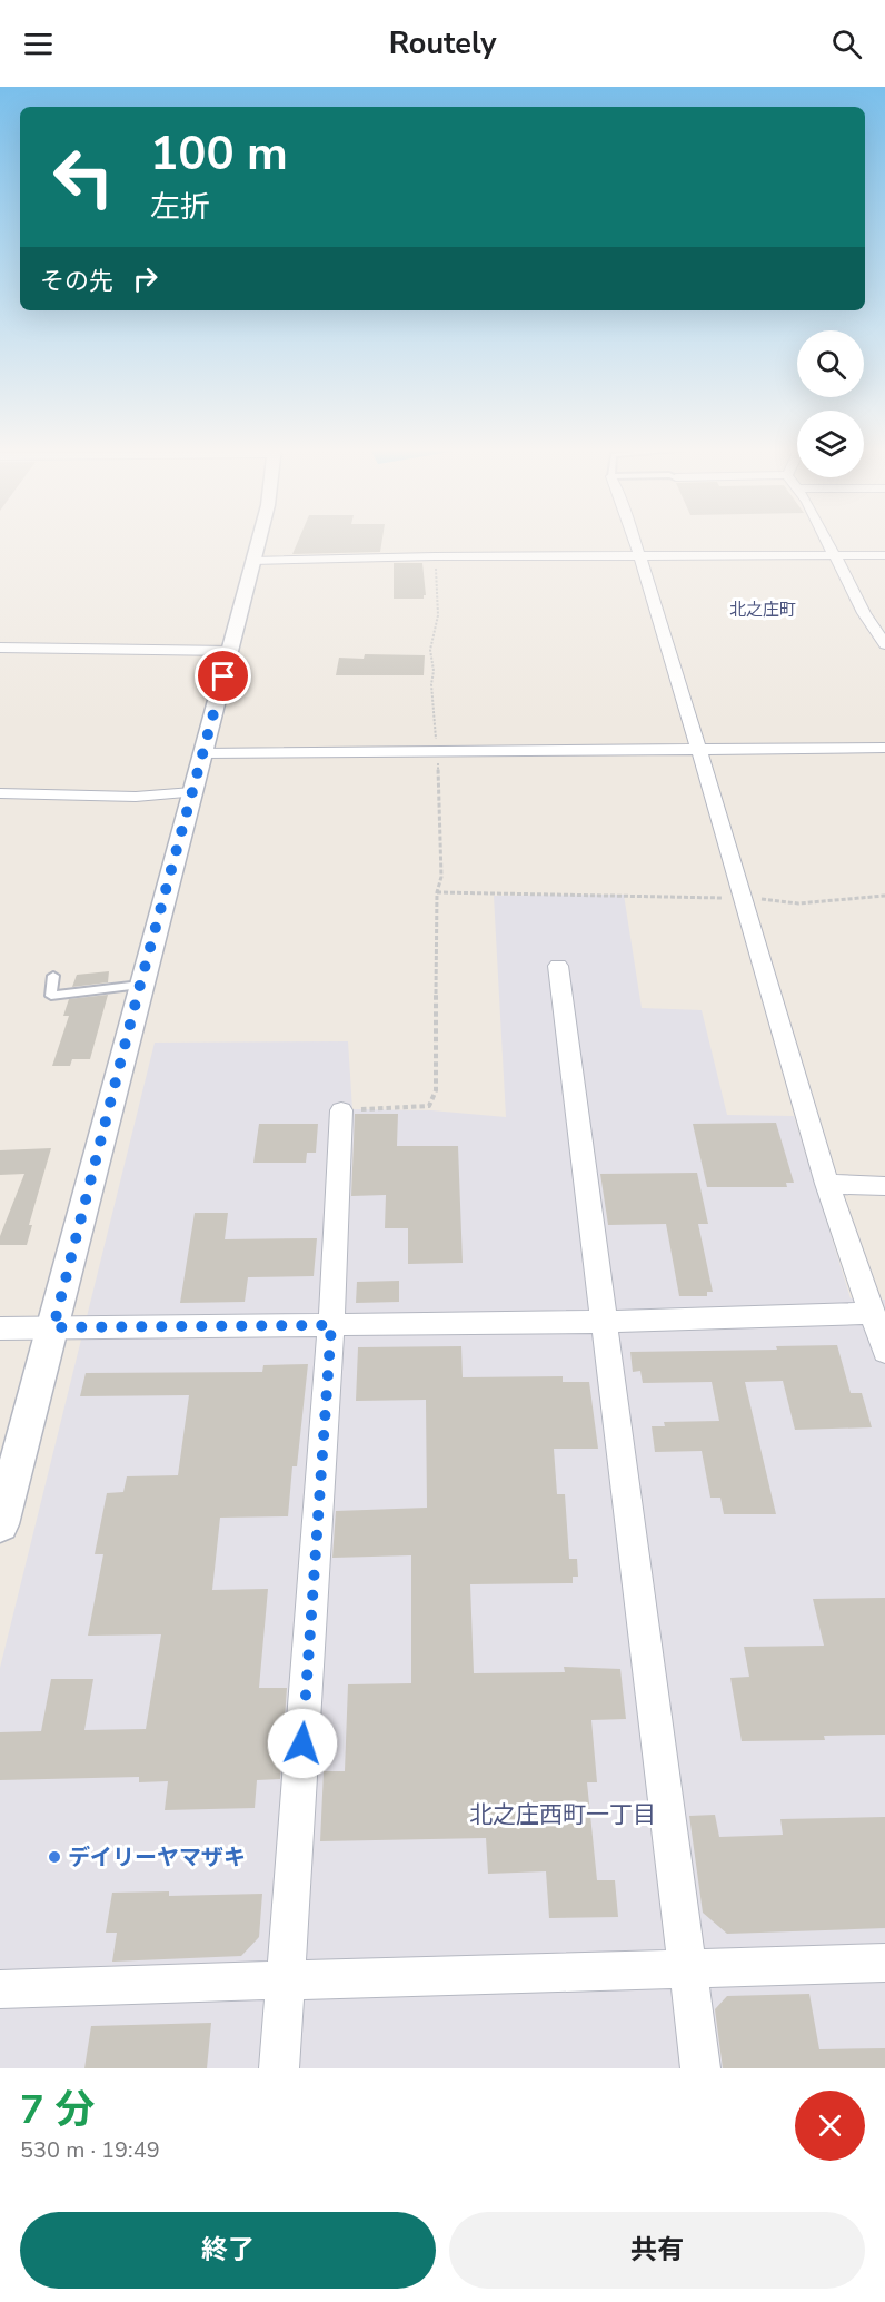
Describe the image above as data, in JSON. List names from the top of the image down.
{
  "districts": ["北之庄町", "北之庄西町一丁目"],
  "places": ["デイリーヤマザキ"],
  "page": {
    "header": "Routely",
    "turn": ["100 m", "左折"],
    "then": "その先",
    "heading": ["7 分", "530 m · 19:49"],
    "buttons": ["終了", "共有"]
  }
}
